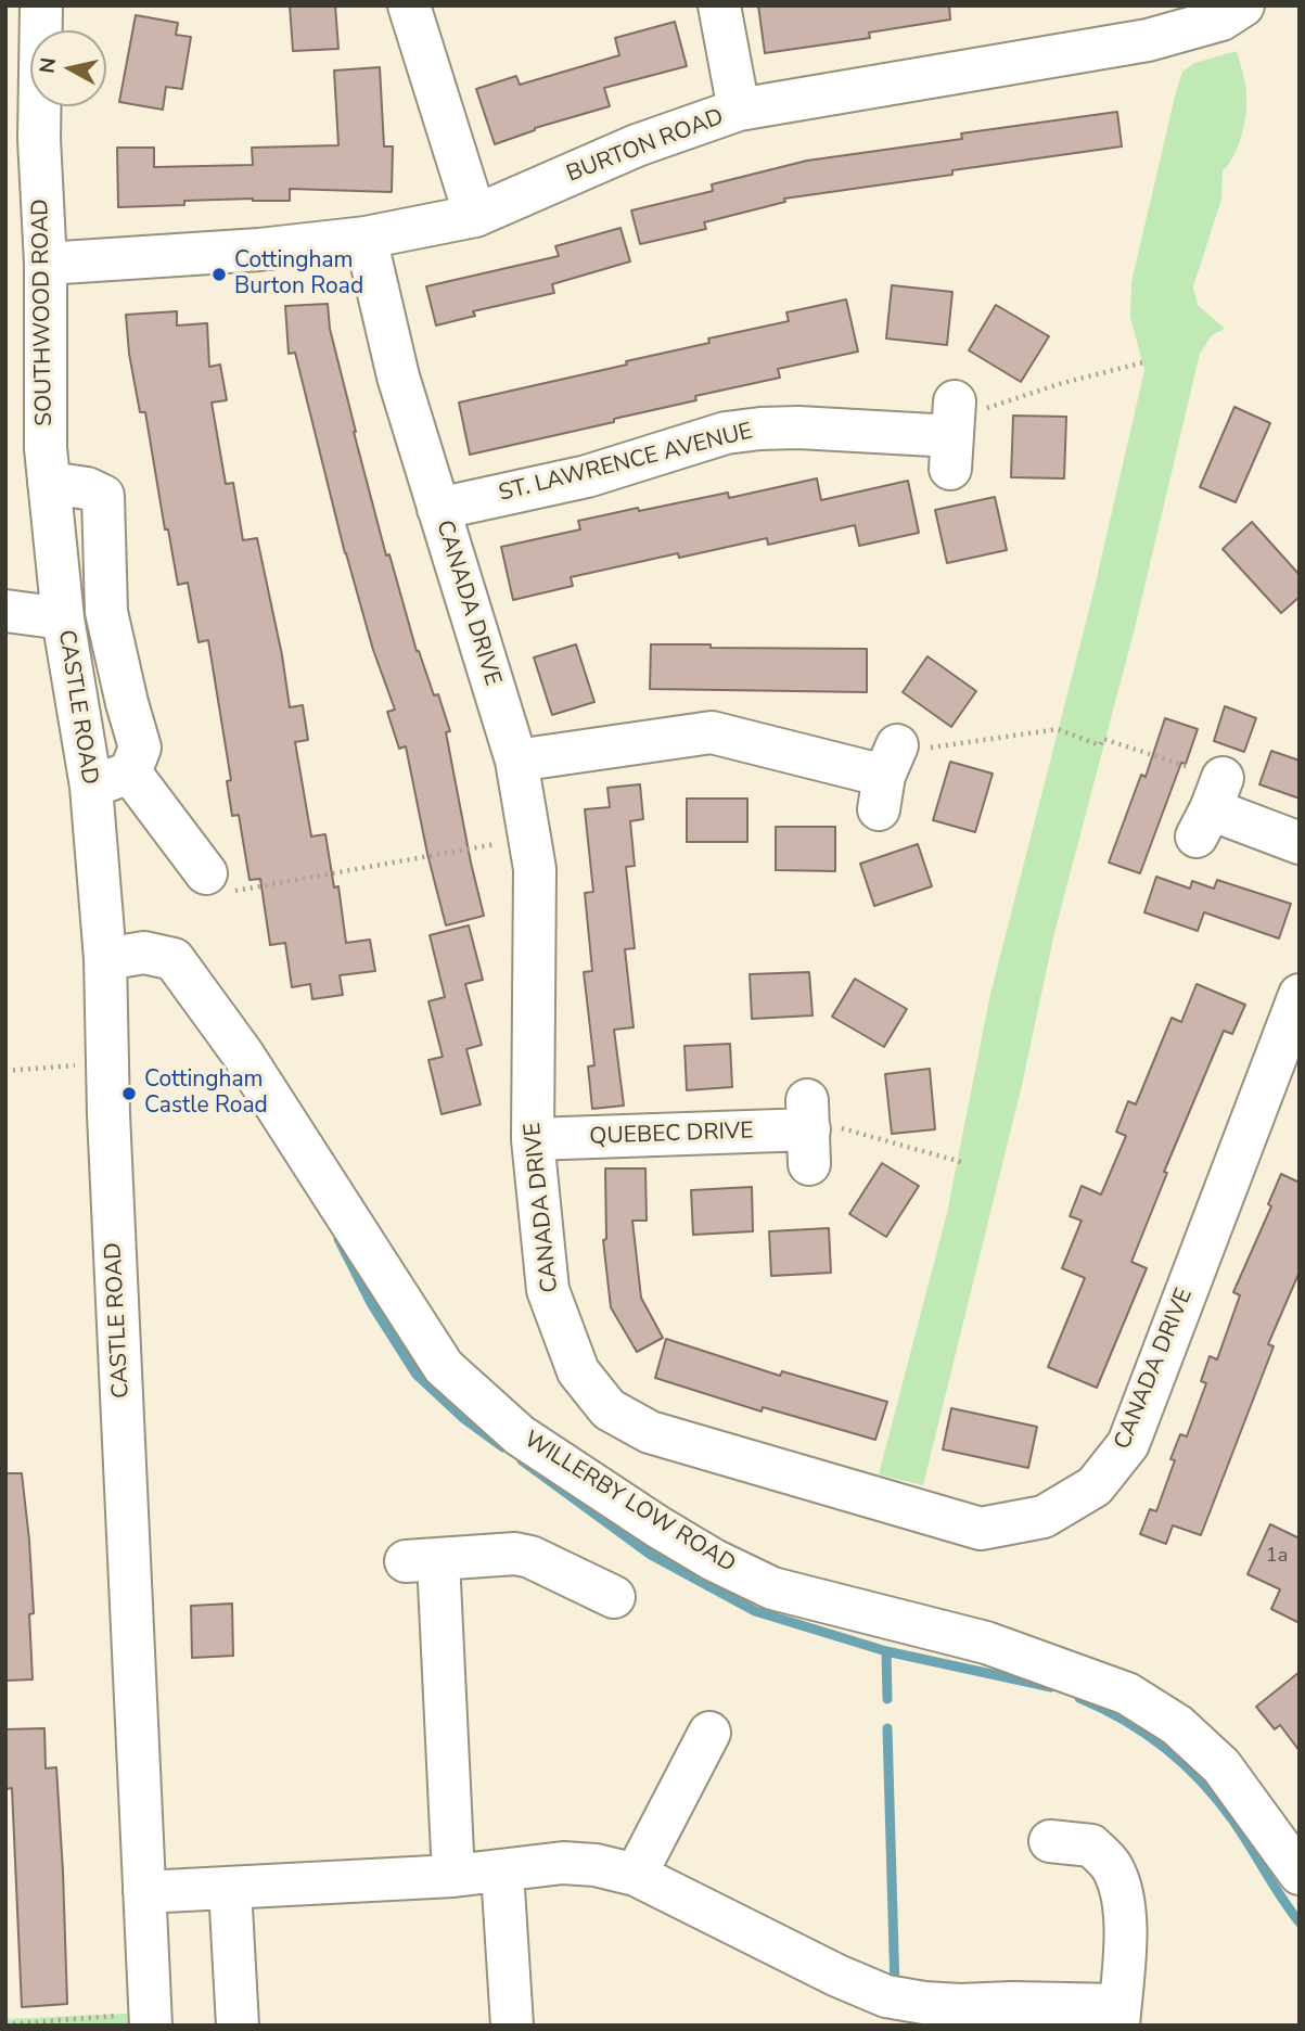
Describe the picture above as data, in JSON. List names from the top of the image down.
{
  "streets": {
    "street": [
      "BURTON ROAD",
      "SOUTHWOOD ROAD",
      "ST. LAWRENCE AVENUE",
      "CANADA DRIVE",
      "CASTLE ROAD",
      "QUEBEC DRIVE",
      "WILLERBY LOW ROAD"
    ]
  },
  "crossings": [
    ["BURTON ROAD", "SOUTHWOOD ROAD"],
    ["BURTON ROAD", "CANADA DRIVE"],
    ["SOUTHWOOD ROAD", "CASTLE ROAD"],
    ["ST. LAWRENCE AVENUE", "CANADA DRIVE"],
    ["CANADA DRIVE", "QUEBEC DRIVE"],
    ["CASTLE ROAD", "WILLERBY LOW ROAD"]
  ],
  "places": ["Cottingham Burton Road", "Cottingham Castle Road"],
  "house_numbers": ["1a"],
  "north": "left"
}
